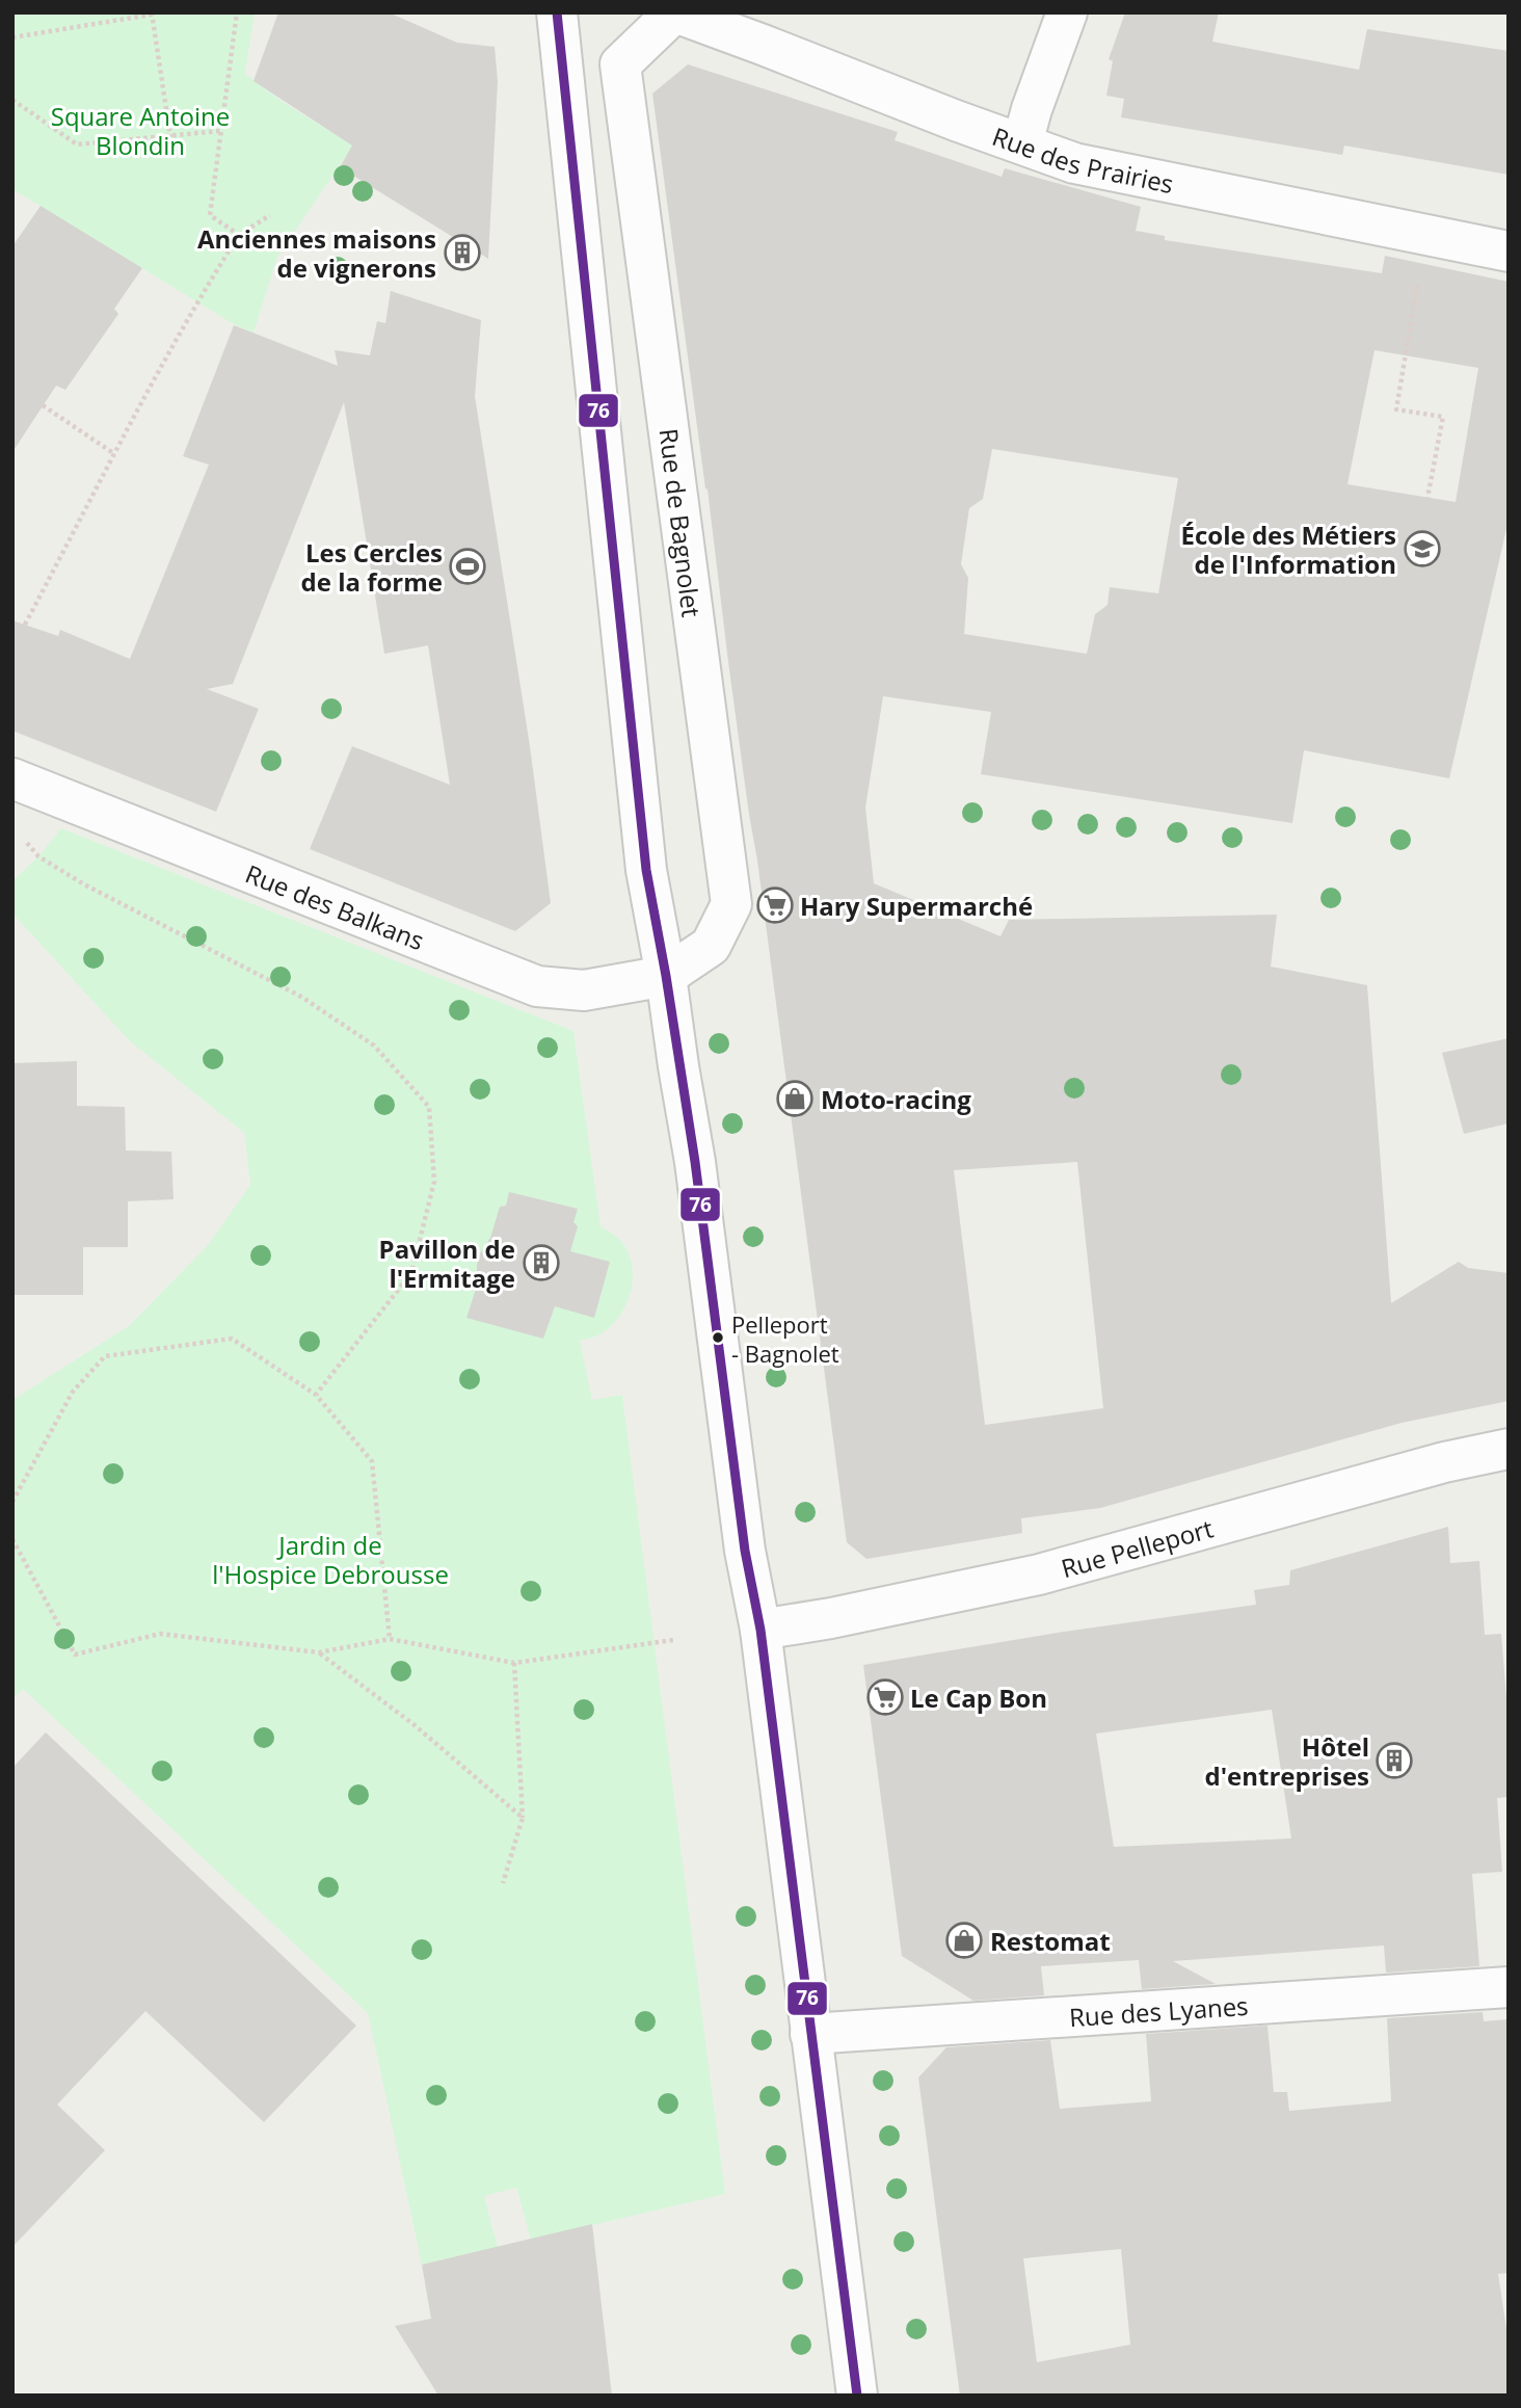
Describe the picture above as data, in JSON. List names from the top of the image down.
{
  "streets": {
    "street": [
      "Rue des Prairies",
      "Rue de Bagnolet",
      "Rue des Balkans",
      "Rue Pelleport",
      "Rue des Lyanes"
    ]
  },
  "crossings": [
    ["Rue des Prairies", "Rue de Bagnolet"],
    ["Rue de Bagnolet", "Rue des Balkans"]
  ],
  "parks": ["Square Antoine Blondin", "Jardin de l'Hospice Debrousse"],
  "places": {
    "building": ["Anciennes maisons de vignerons", "Pavillon de l'Ermitage", "Hôtel d'entreprises"],
    "school or university": ["École des Métiers de l'Information"],
    "sports": ["Les Cercles de la forme"],
    "supermarket": ["Hary Supermarché", "Le Cap Bon"],
    "shop": ["Moto-racing", "Restomat"],
    "other": ["Pelleport - Bagnolet"]
  },
  "lines": ["transit line 76"]
}
